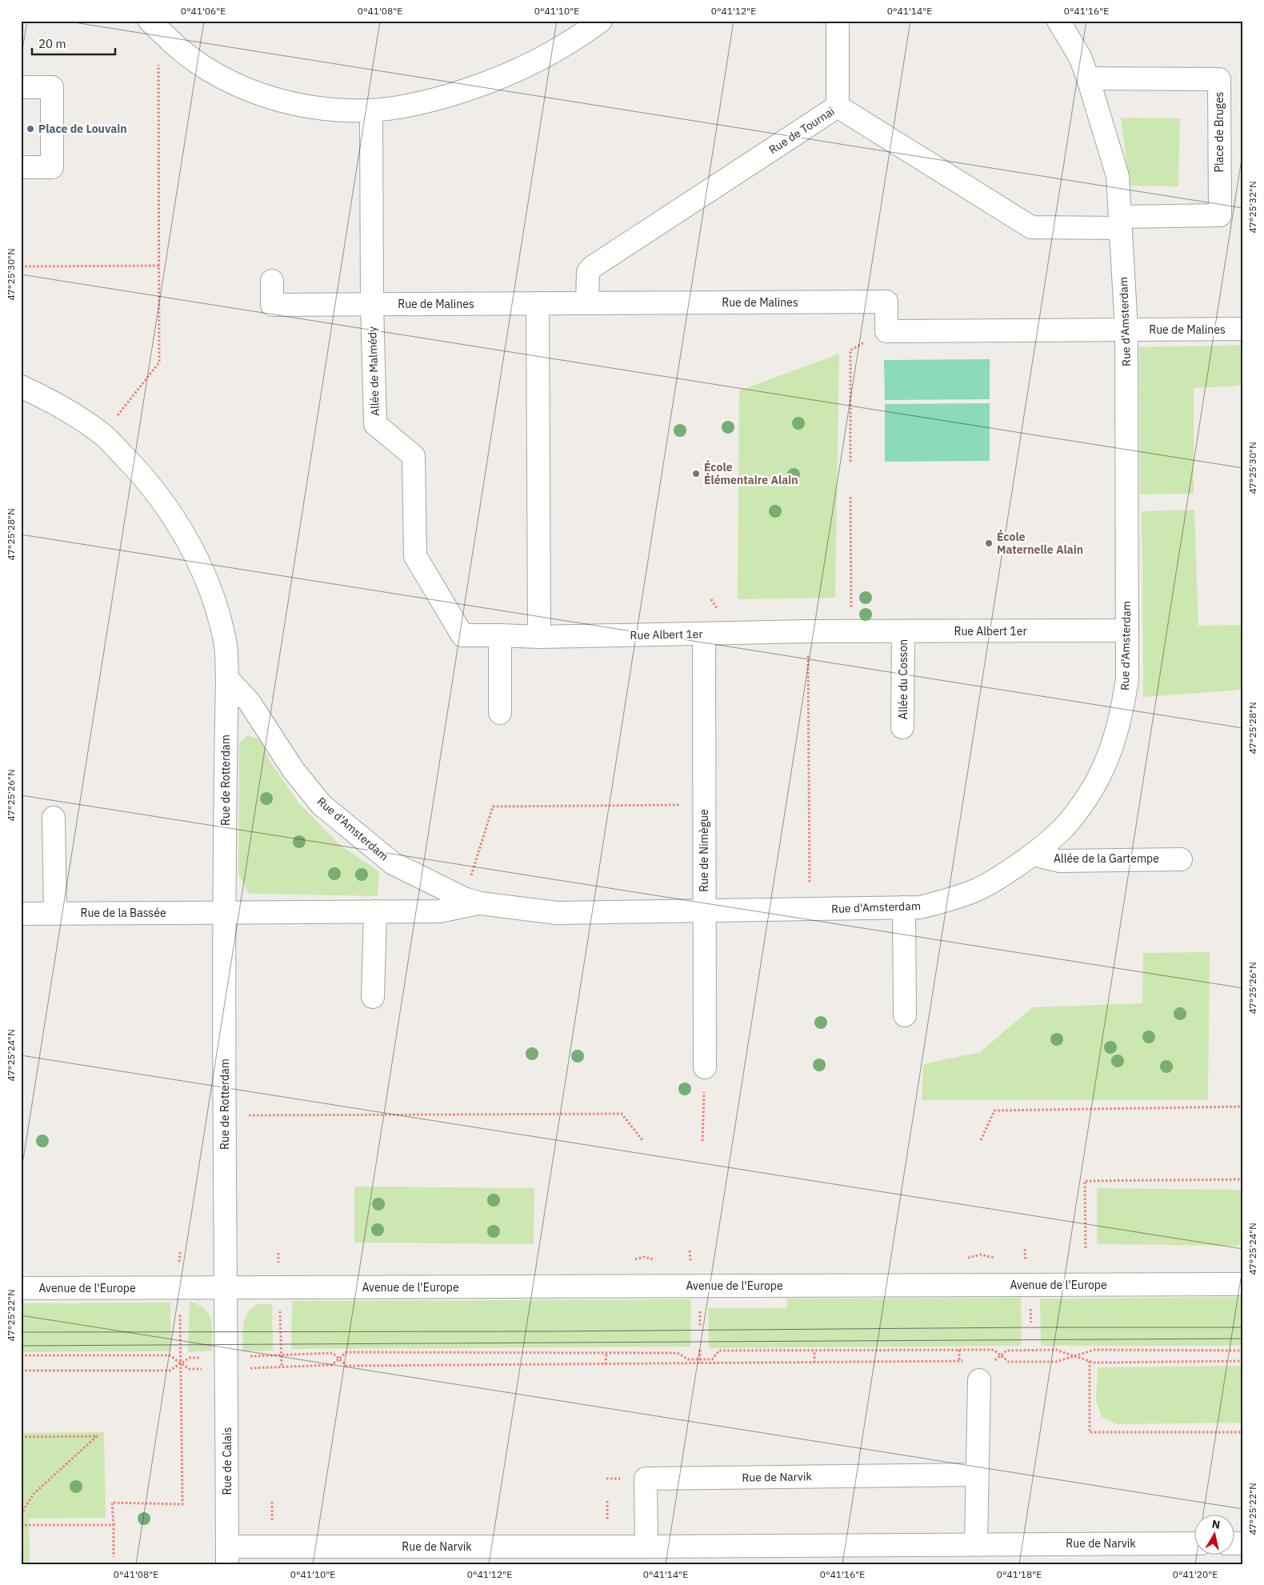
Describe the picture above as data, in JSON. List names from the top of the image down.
{
  "streets": {
    "street": [
      "Rue de Tournai",
      "Place de Bruges",
      "Rue de Malines",
      "Rue d'Amsterdam",
      "Allée de Malmédy",
      "Rue Albert 1er",
      "Allée du Cosson",
      "Rue de Rotterdam",
      "Rue de Nimègue",
      "Allée de la Gartempe",
      "Rue de la Bassée",
      "Avenue de l'Europe",
      "Rue de Calais",
      "Rue de Narvik"
    ]
  },
  "crossings": [
    ["Rue de Tournai", "Place de Bruges"],
    ["Rue de Tournai", "Rue de Malines"],
    ["Rue de Tournai", "Rue d'Amsterdam"],
    ["Place de Bruges", "Rue d'Amsterdam"],
    ["Rue de Malines", "Rue d'Amsterdam"],
    ["Rue de Malines", "Allée de Malmédy"],
    ["Rue d'Amsterdam", "Rue Albert 1er"],
    ["Rue d'Amsterdam", "Rue de Rotterdam"],
    ["Rue d'Amsterdam", "Rue de Nimègue"],
    ["Rue d'Amsterdam", "Allée de la Gartempe"],
    ["Rue d'Amsterdam", "Rue de la Bassée"],
    ["Allée de Malmédy", "Rue Albert 1er"],
    ["Rue Albert 1er", "Allée du Cosson"],
    ["Rue Albert 1er", "Rue de Nimègue"],
    ["Rue de Rotterdam", "Rue de la Bassée"],
    ["Rue de Rotterdam", "Avenue de l'Europe"],
    ["Rue de Calais", "Rue de Narvik"]
  ],
  "places": ["Place de Louvain", "École Élémentaire Alain", "École Maternelle Alain"],
  "scale_bar": "20 m",
  "north": "top",
  "coordinates": [
    "0°41'06\"E",
    "0°41'08\"E",
    "0°41'10\"E",
    "0°41'12\"E",
    "0°41'14\"E",
    "0°41'16\"E",
    "47°25'32\"N",
    "47°25'30\"N",
    "47°25'28\"N",
    "47°25'26\"N",
    "47°25'24\"N",
    "47°25'22\"N",
    "0°41'18\"E",
    "0°41'20\"E"
  ]
}
